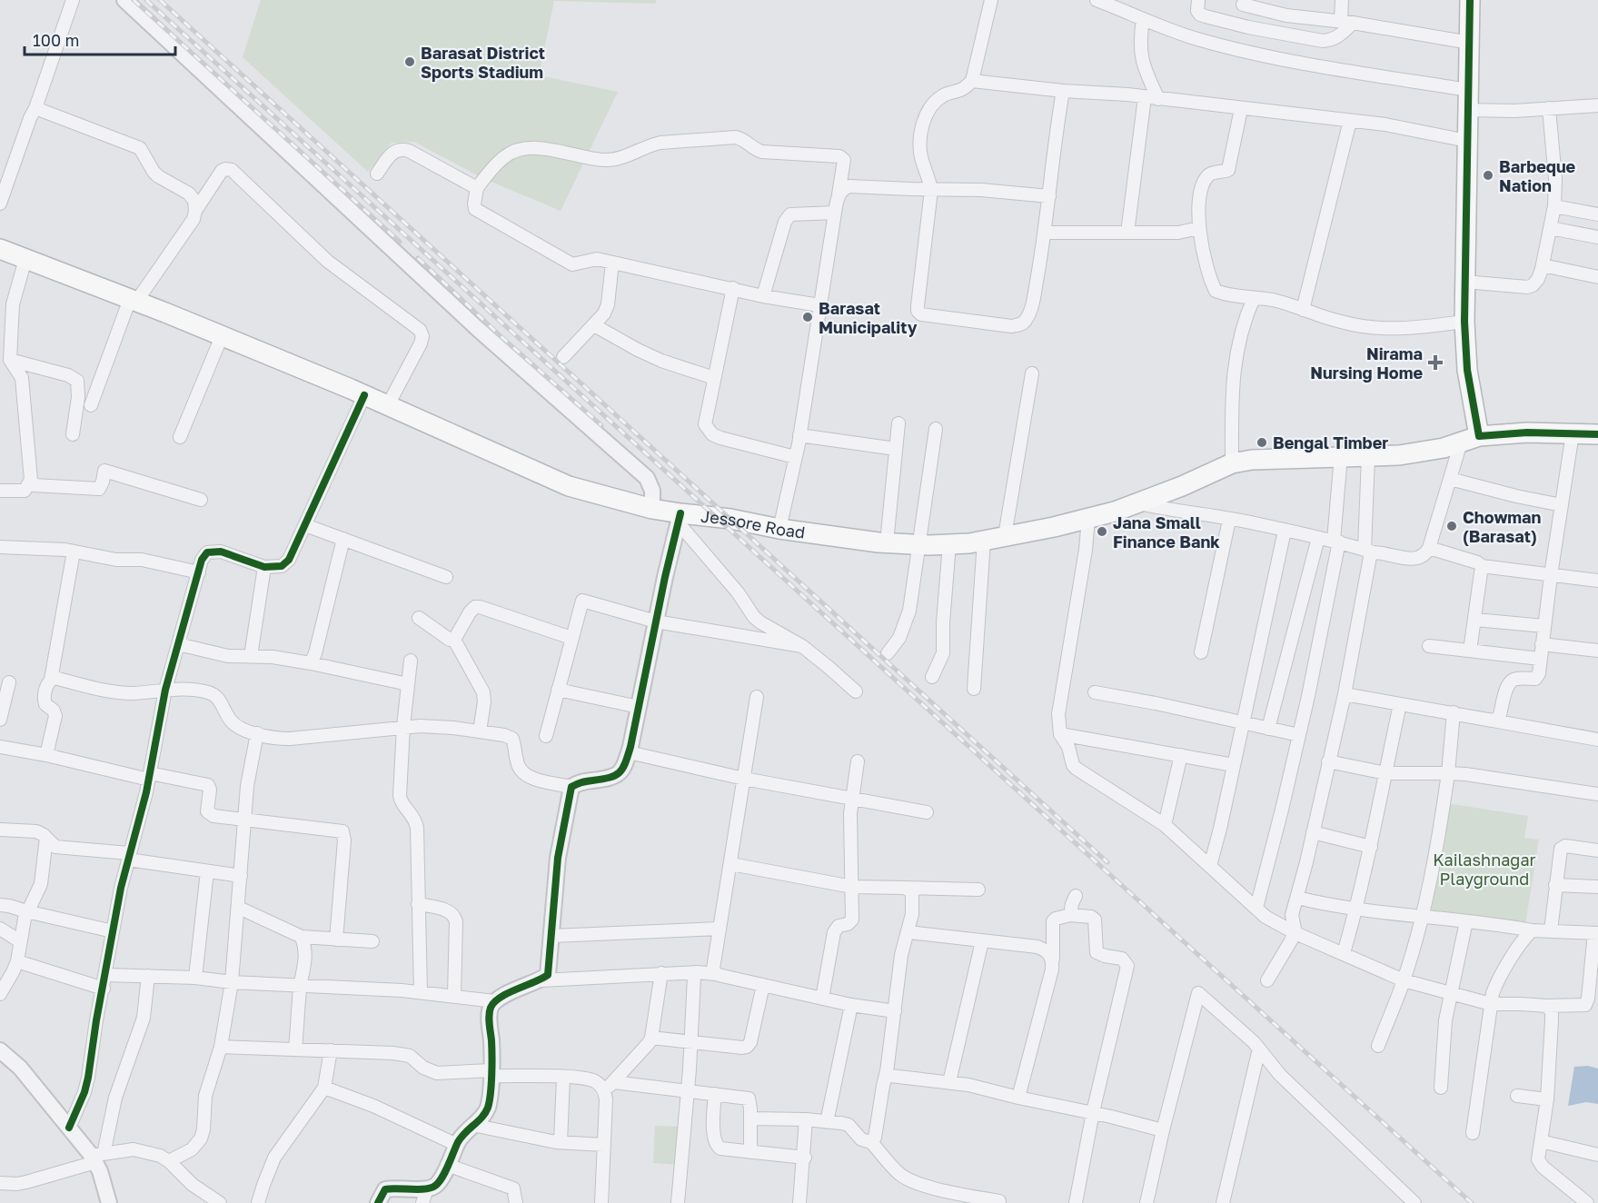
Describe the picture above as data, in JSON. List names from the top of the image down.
{
  "streets": {
    "highway": ["Jessore Road"]
  },
  "parks": ["Kailashnagar Playground"],
  "places": {
    "other": [
      "Barasat District Sports Stadium",
      "Barbeque Nation",
      "Barasat Municipality",
      "Bengal Timber",
      "Chowman (Barasat)",
      "Jana Small Finance Bank"
    ],
    "health": ["Nirama Nursing Home"]
  },
  "scale_bar": "100 m"
}
